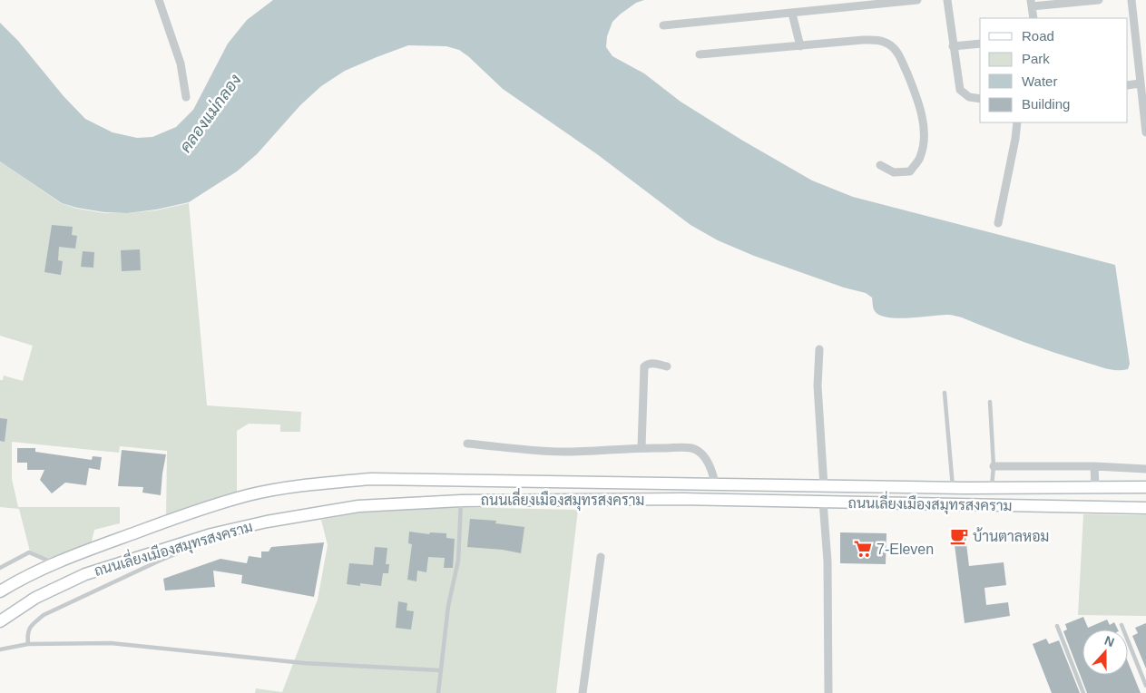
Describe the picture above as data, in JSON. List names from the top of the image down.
{
  "streets": {
    "main road": ["ถนนเลี่ยงเมืองสมุทรสงคราม"]
  },
  "water": ["คลองแม่กลอง"],
  "places": {
    "cafe": ["บ้านตาลหอม"],
    "supermarket": ["7-Eleven"]
  },
  "legend": [
    "Road",
    "Park",
    "Water",
    "Building"
  ],
  "north": "top"
}
